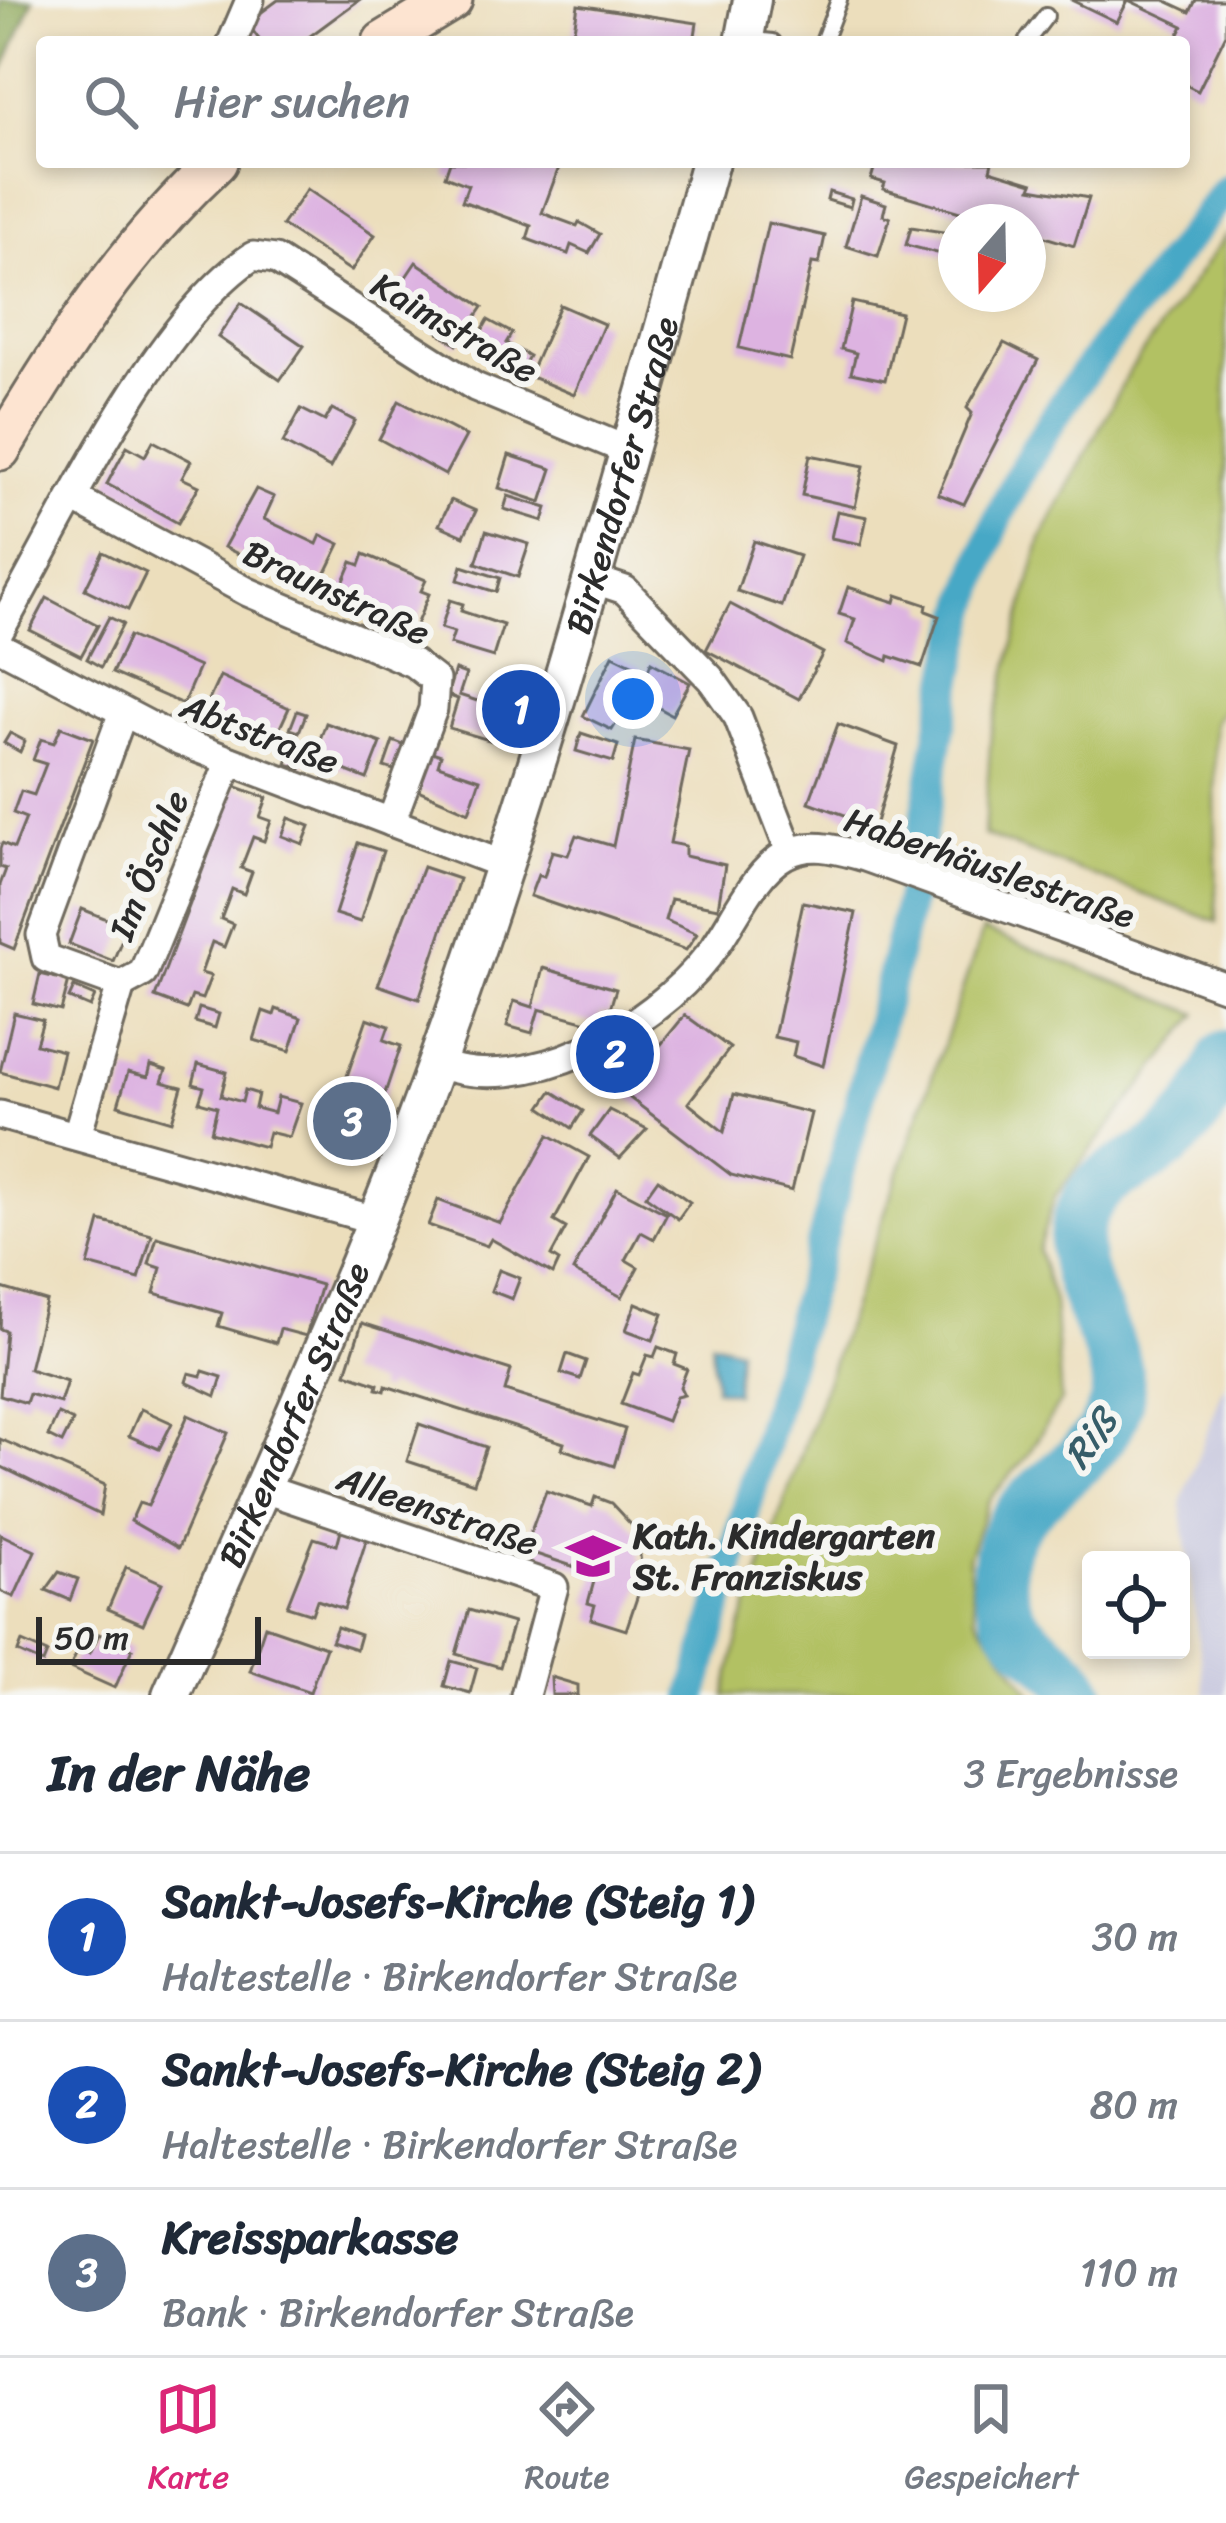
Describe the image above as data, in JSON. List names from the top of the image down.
{
  "streets": {
    "street": [
      "Kaimstraße",
      "Birkendorfer Straße",
      "Braunstraße",
      "Abtstraße",
      "Im Öschle",
      "Haberhäuslestraße",
      "Alleenstraße"
    ]
  },
  "crossings": [
    ["Kaimstraße", "Birkendorfer Straße"],
    ["Kaimstraße", "Braunstraße"],
    ["Birkendorfer Straße", "Abtstraße"],
    ["Birkendorfer Straße", "Haberhäuslestraße"],
    ["Birkendorfer Straße", "Alleenstraße"],
    ["Braunstraße", "Abtstraße"],
    ["Abtstraße", "Im Öschle"]
  ],
  "water": ["Riß"],
  "places": {
    "school or university": ["Kath. Kindergarten St. Franziskus"]
  },
  "scale_bar": "50 m",
  "north": "bottom",
  "page": {
    "search": "Hier suchen",
    "pins": ["1", "2", "3"],
    "scale": "50 m",
    "heading": ["In der Nähe", "3 Ergebnisse"],
    "list": [
      {
        "mark": "1",
        "name": "Sankt-Josefs-Kirche (Steig 1)",
        "note": "Haltestelle · Birkendorfer Straße",
        "value": "30 m"
      },
      {
        "mark": "2",
        "name": "Sankt-Josefs-Kirche (Steig 2)",
        "note": "Haltestelle · Birkendorfer Straße",
        "value": "80 m"
      },
      {
        "mark": "3",
        "name": "Kreissparkasse",
        "note": "Bank · Birkendorfer Straße",
        "value": "110 m"
      }
    ],
    "nav": ["Karte", "Route", "Gespeichert"]
  }
}
